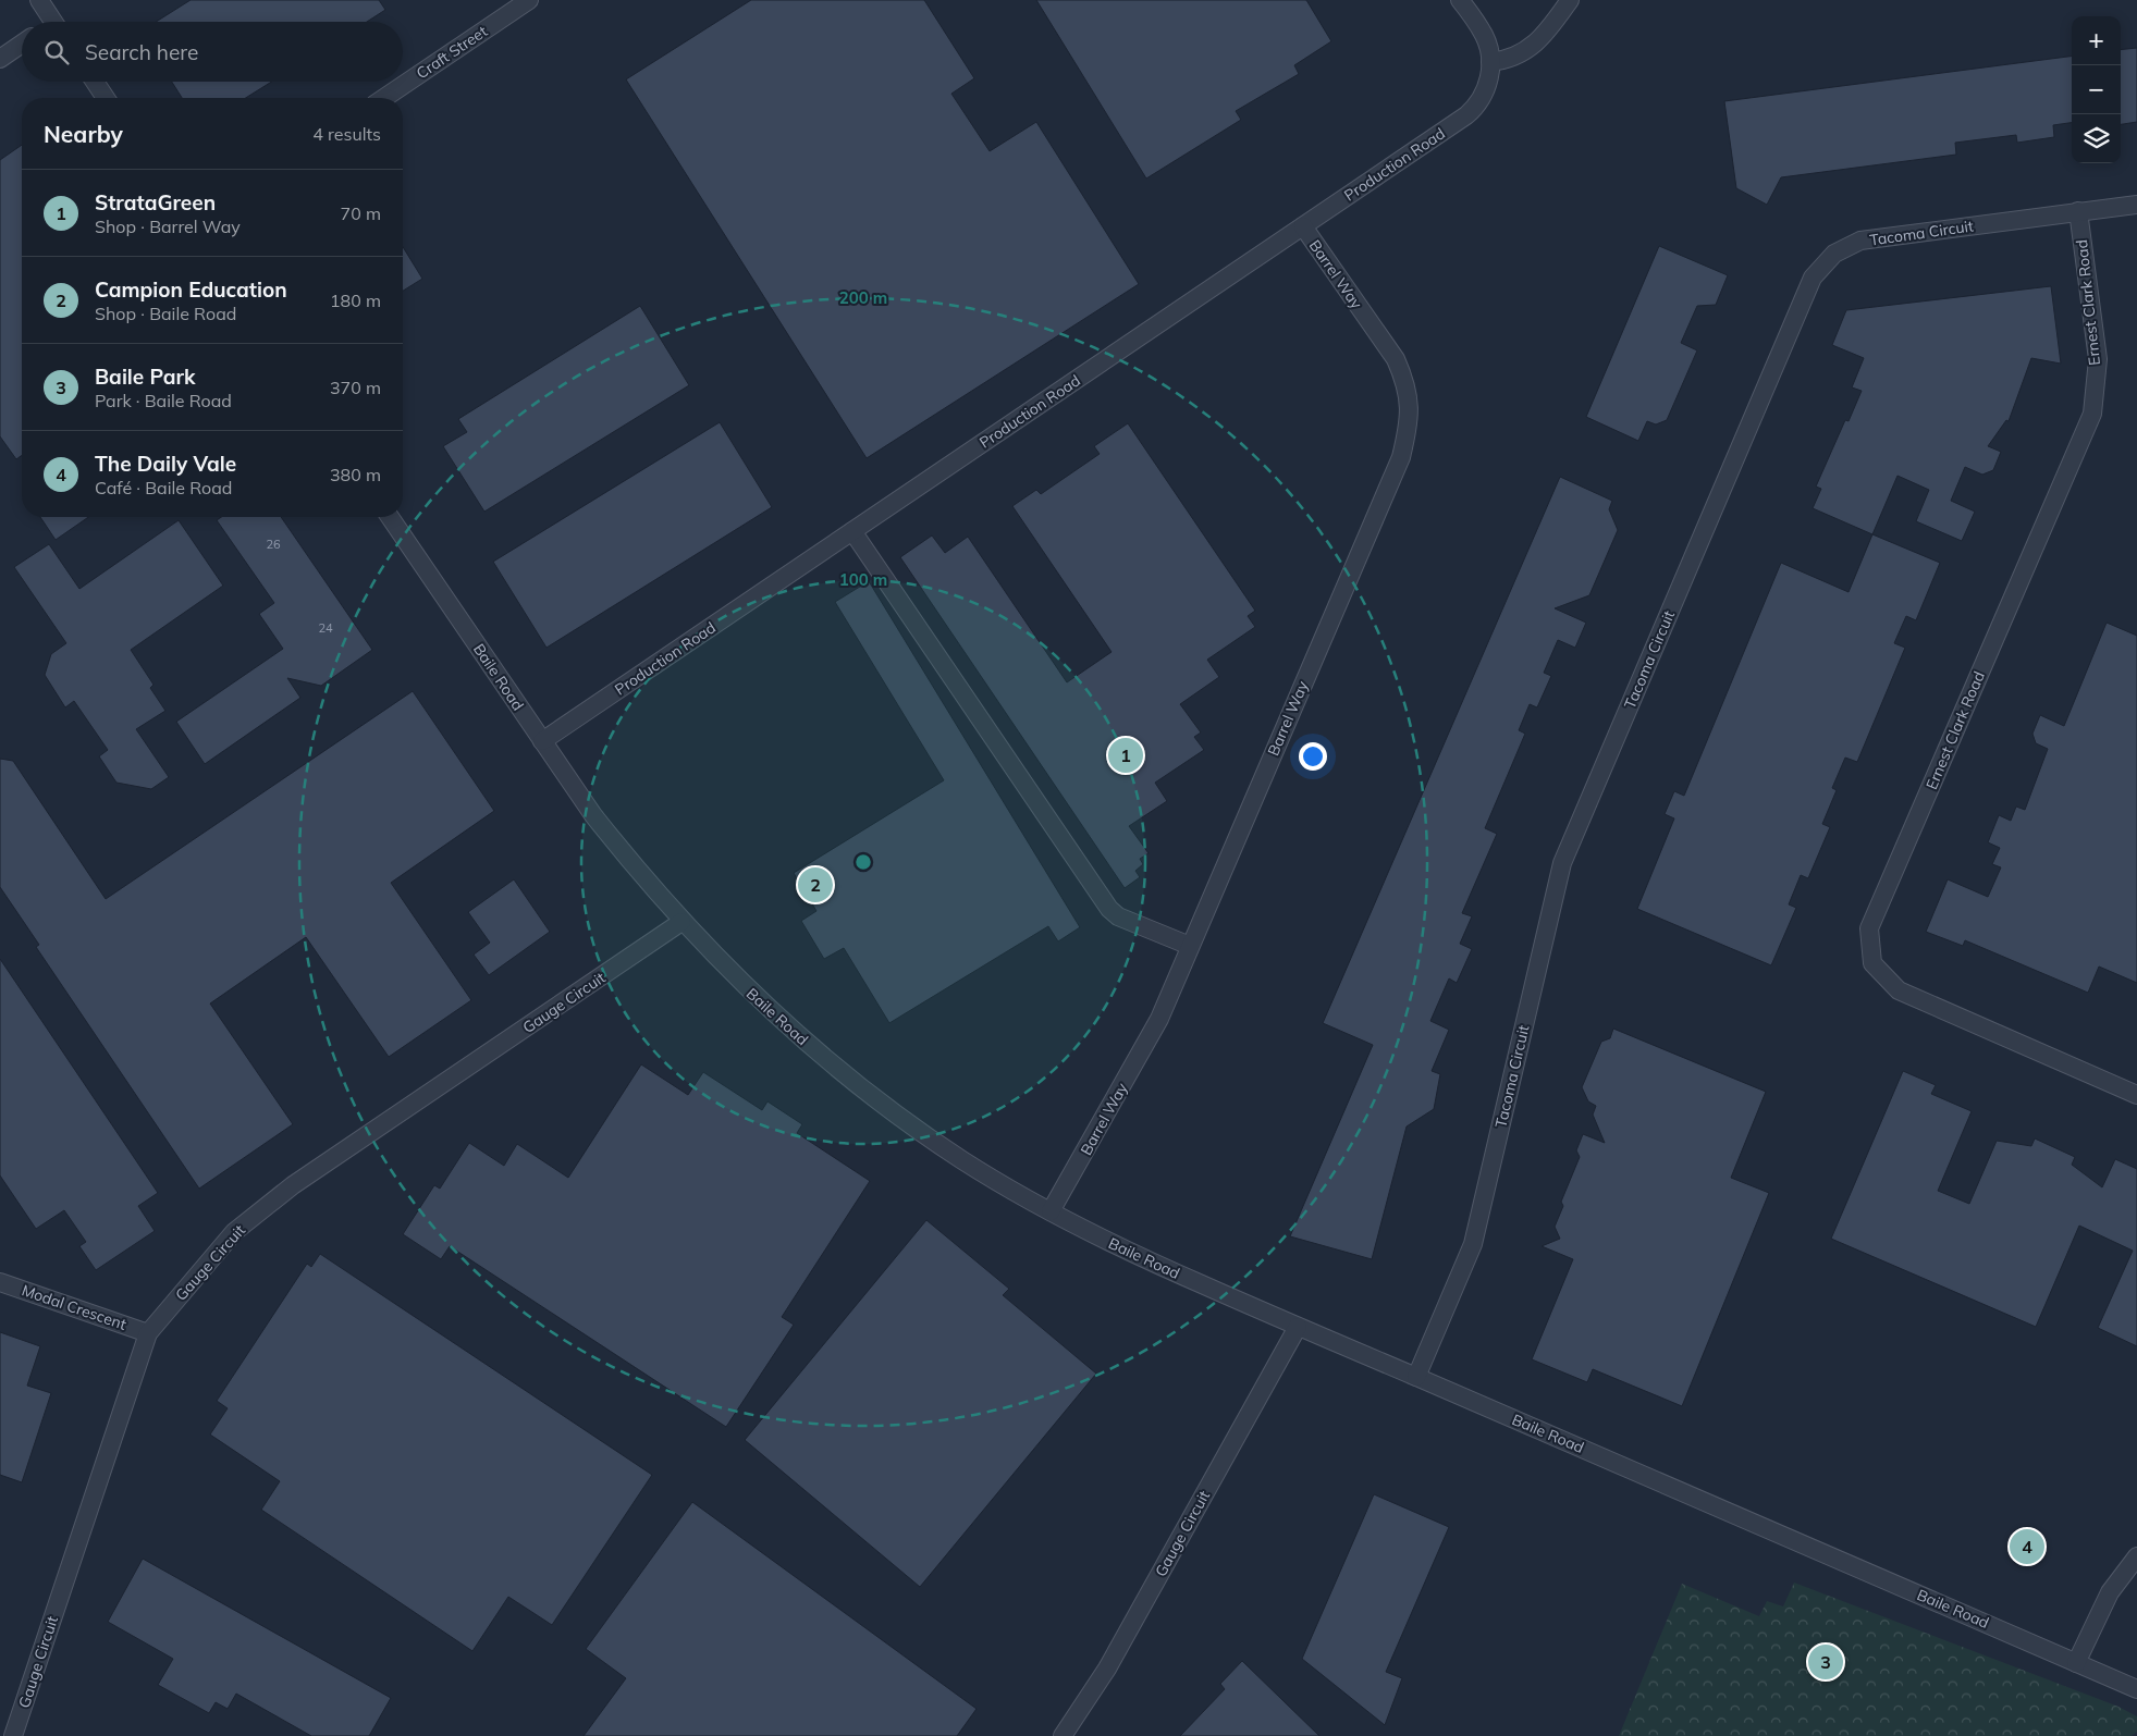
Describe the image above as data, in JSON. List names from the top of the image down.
{
  "streets": {
    "street": [
      "Craft Street",
      "Production Road",
      "Tacoma Circuit",
      "Barrel Way",
      "Ernest Clark Road",
      "Baile Road",
      "Gauge Circuit",
      "Modal Crescent"
    ]
  },
  "crossings": [
    ["Production Road", "Barrel Way"],
    ["Production Road", "Baile Road"],
    ["Tacoma Circuit", "Ernest Clark Road"],
    ["Tacoma Circuit", "Baile Road"],
    ["Barrel Way", "Baile Road"],
    ["Baile Road", "Gauge Circuit"],
    ["Gauge Circuit", "Modal Crescent"]
  ],
  "house_numbers": ["26", "24"],
  "page": {
    "map_buttons": ["+", "−"],
    "search": "Search here",
    "heading": ["Nearby", "4 results"],
    "list": [
      {
        "mark": "1",
        "name": "StrataGreen",
        "note": "Shop · Barrel Way",
        "value": "70 m"
      },
      {
        "mark": "2",
        "name": "Campion Education",
        "note": "Shop · Baile Road",
        "value": "180 m"
      },
      {
        "mark": "3",
        "name": "Baile Park",
        "note": "Park · Baile Road",
        "value": "370 m"
      },
      {
        "mark": "4",
        "name": "The Daily Vale",
        "note": "Café · Baile Road",
        "value": "380 m"
      }
    ],
    "pins": [
      "1",
      "2",
      "4",
      "3"
    ]
  },
  "rings": ["200 m", "100 m"]
}
